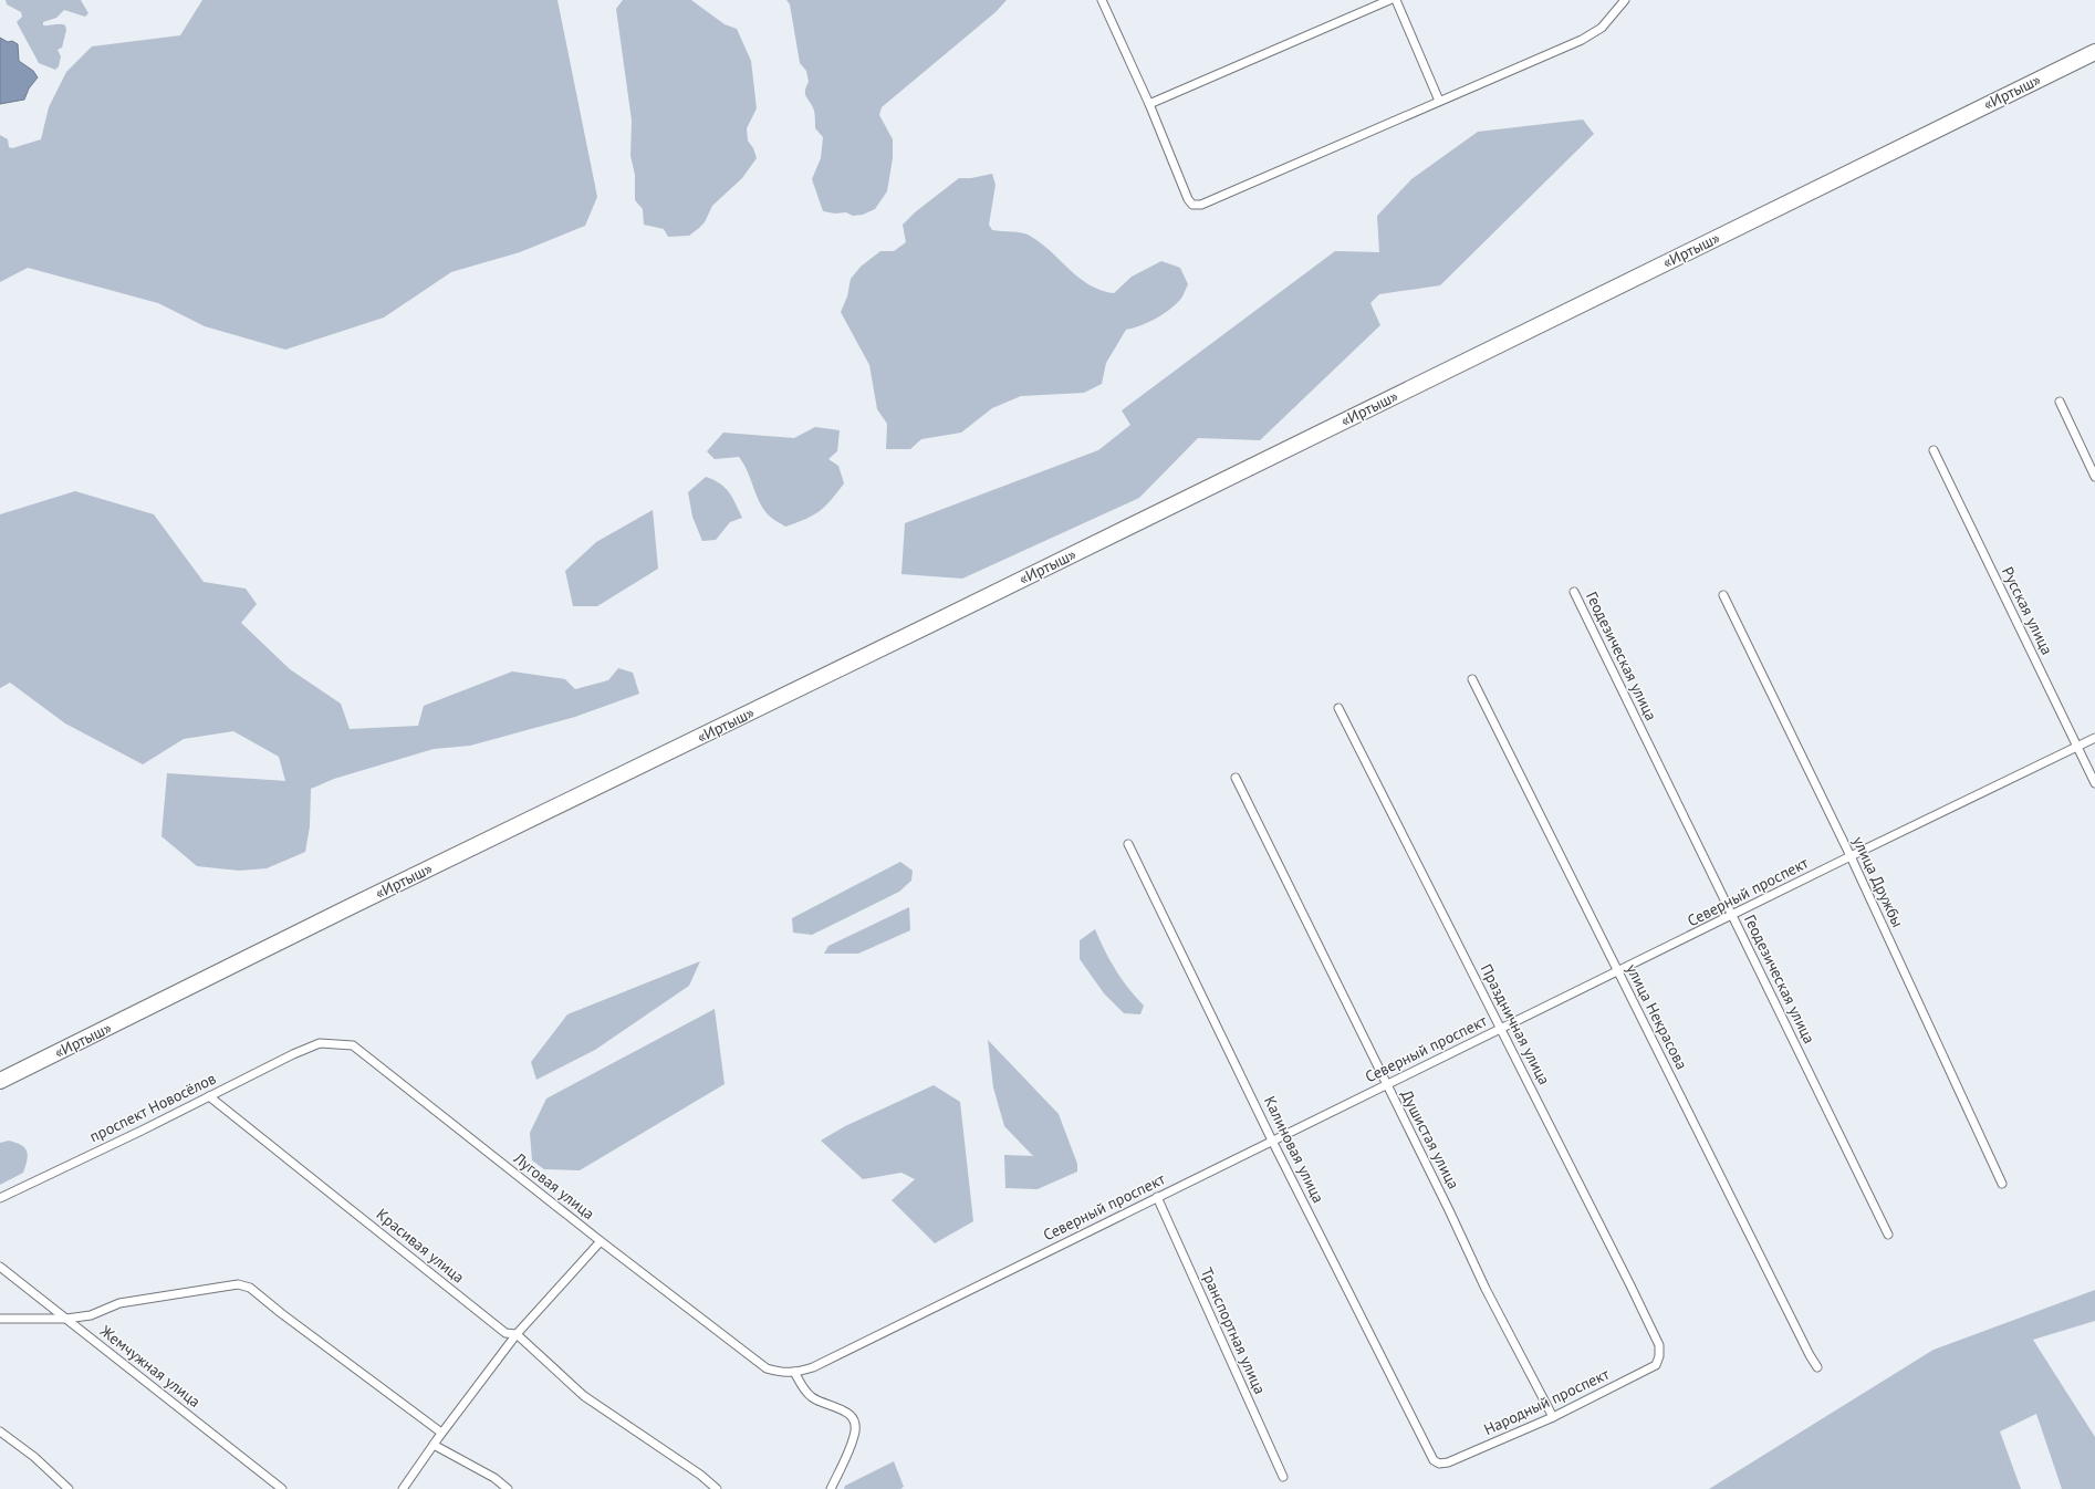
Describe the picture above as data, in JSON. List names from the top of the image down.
{
  "streets": {
    "highway": ["«Иртыш»"],
    "street": [
      "Русская улица",
      "Геодезическая улица",
      "улица Дружбы",
      "Северный проспект",
      "улица Некрасова",
      "Праздничная улица",
      "проспект Новосёлов",
      "Душистая улица",
      "Калиновая улица",
      "Луговая улица",
      "Красивая улица",
      "Транспортная улица",
      "Жемчужная улица",
      "Народный проспект"
    ]
  },
  "crossings": [
    ["Русская улица", "Северный проспект"],
    ["Геодезическая улица", "Северный проспект"],
    ["улица Дружбы", "Северный проспект"],
    ["Северный проспект", "улица Некрасова"],
    ["Северный проспект", "Праздничная улица"],
    ["Северный проспект", "Душистая улица"],
    ["Северный проспект", "Калиновая улица"],
    ["Северный проспект", "Луговая улица"],
    ["Северный проспект", "Транспортная улица"],
    ["Праздничная улица", "Народный проспект"],
    ["проспект Новосёлов", "Луговая улица"],
    ["проспект Новосёлов", "Красивая улица"],
    ["Душистая улица", "Народный проспект"],
    ["Калиновая улица", "Народный проспект"]
  ]
}
